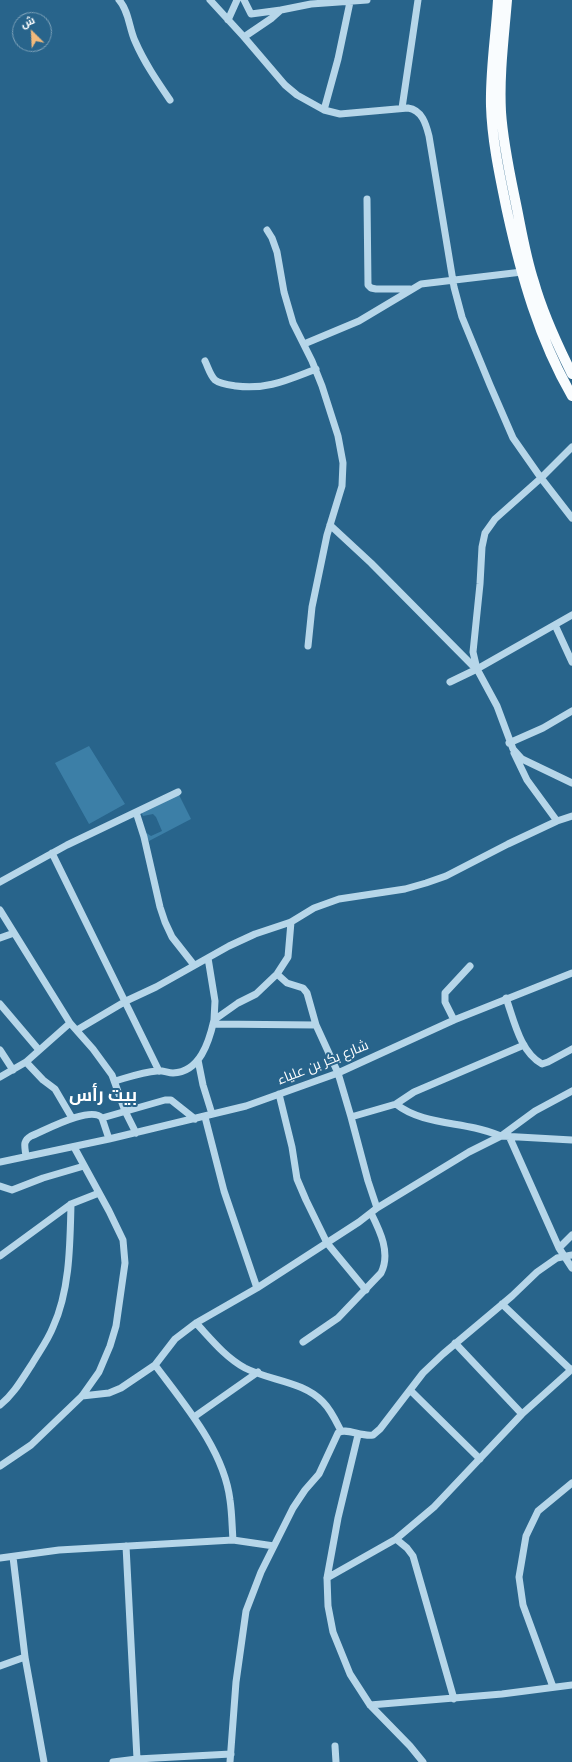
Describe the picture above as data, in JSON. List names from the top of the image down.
{
  "streets": {
    "street": ["شارع بكر بن علياء"]
  },
  "districts": ["بيت رأس"],
  "north": "top left"
}
